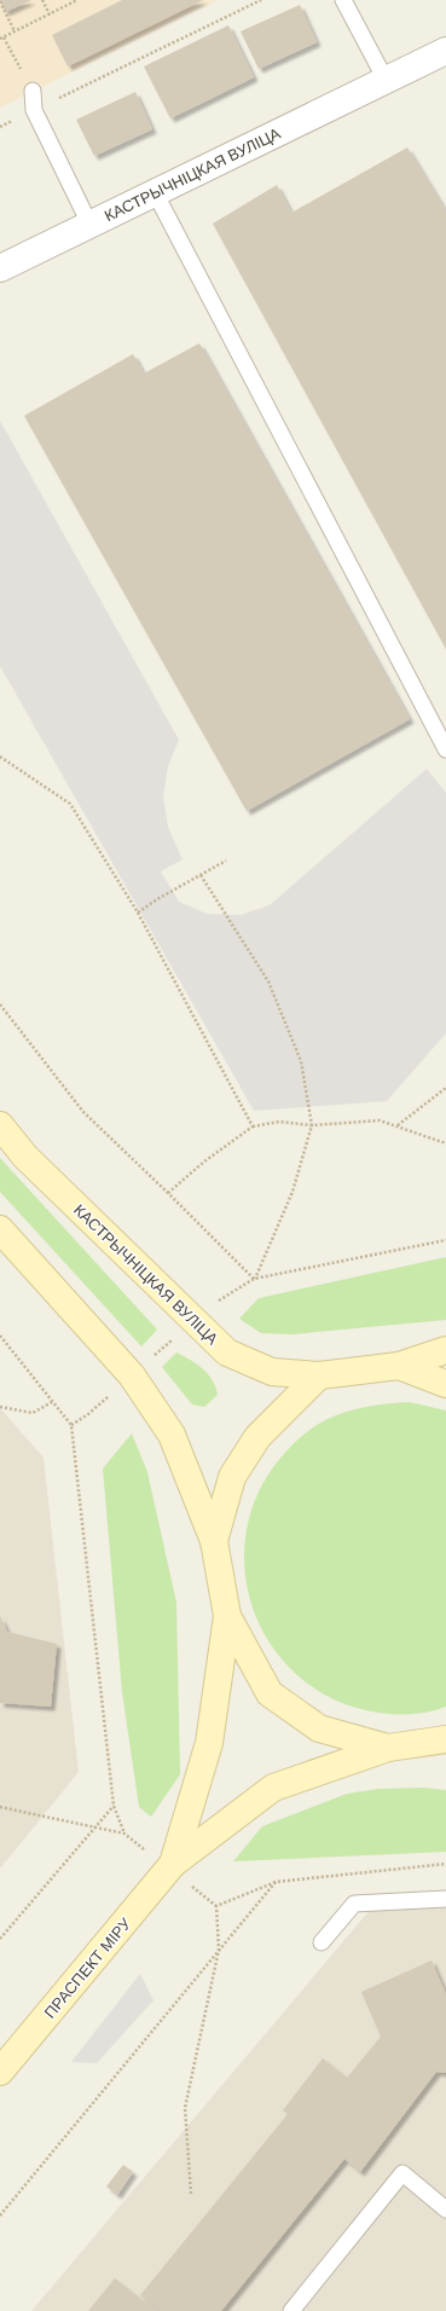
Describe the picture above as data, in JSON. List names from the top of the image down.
{
  "streets": {
    "main road": ["КАСТРЫЧНІЦКАЯ ВУЛІЦА", "ПРАСПЕКТ МІРУ"]
  }
}
